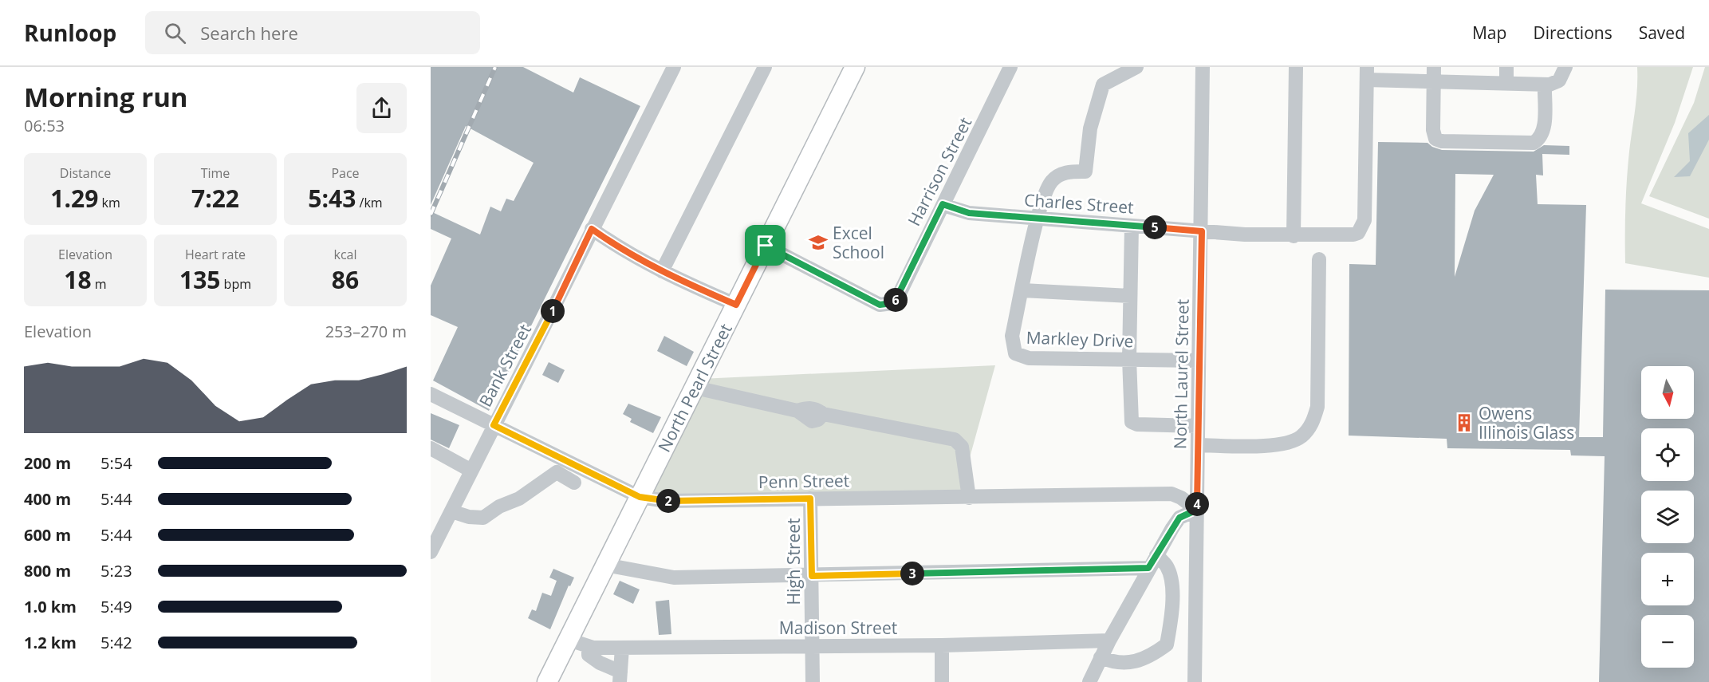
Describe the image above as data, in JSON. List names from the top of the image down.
{
  "streets": {
    "main road": ["North Pearl Street"],
    "street": [
      "Harrison Street",
      "Charles Street",
      "Markley Drive",
      "Bank Street",
      "North Laurel Street",
      "Penn Street",
      "High Street",
      "Madison Street"
    ]
  },
  "crossings": [
    ["Harrison Street", "Charles Street"],
    ["Harrison Street", "North Pearl Street"],
    ["Charles Street", "Markley Drive"],
    ["Charles Street", "North Laurel Street"],
    ["Markley Drive", "North Laurel Street"],
    ["Bank Street", "Penn Street"],
    ["North Laurel Street", "Penn Street"],
    ["North Pearl Street", "Penn Street"],
    ["North Pearl Street", "Madison Street"],
    ["Penn Street", "High Street"],
    ["High Street", "Madison Street"]
  ],
  "places": {
    "school or university": ["Excel School"],
    "building": ["Owens Illinois Glass"]
  },
  "north": "bottom",
  "page": {
    "header": "Runloop",
    "search": "Search here",
    "nav": ["Map", "Directions", "Saved"],
    "heading": ["Morning run", "06:53"],
    "stats": [
      ["Distance", "1.29 km"],
      ["Time", "7:22"],
      ["Pace", "5:43 /km"],
      ["Elevation", "18 m"],
      ["Heart rate", "135 bpm"],
      ["kcal", "86"]
    ],
    "pins": [
      "5",
      "6",
      "1",
      "2",
      "4",
      "3"
    ],
    "chart": ["Elevation", "253–270 m"],
    "map_buttons": ["+", "−"],
    "list": [
      {
        "name": "200 m",
        "note": "5:54"
      },
      {
        "name": "400 m",
        "note": "5:44"
      },
      {
        "name": "600 m",
        "note": "5:44"
      },
      {
        "name": "800 m",
        "note": "5:23"
      },
      {
        "name": "1.0 km",
        "note": "5:49"
      },
      {
        "name": "1.2 km",
        "note": "5:42"
      }
    ]
  }
}
